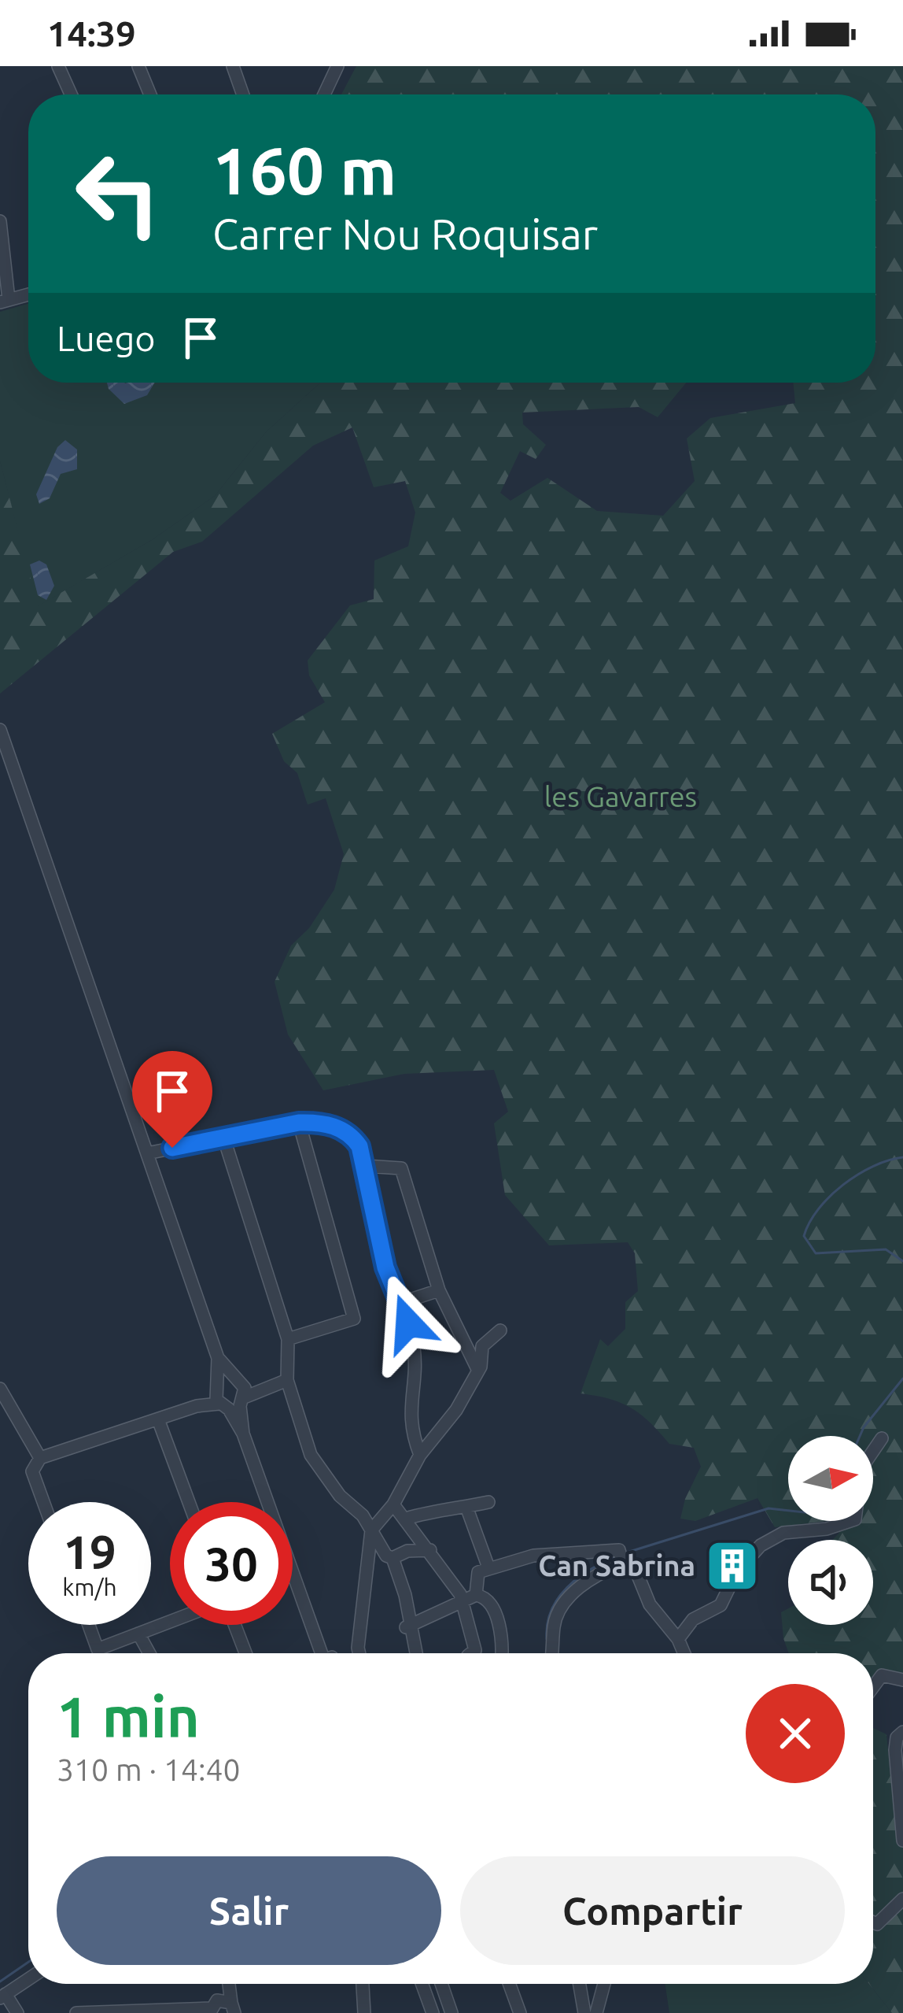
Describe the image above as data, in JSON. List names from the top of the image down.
{
  "parks": ["les Gavarres"],
  "places": {
    "building": ["Can Sabrina"]
  },
  "north": "right",
  "page": {
    "status": "14:39",
    "turn": ["160 m", "Carrer Nou Roquisar"],
    "then": "Luego",
    "speed": "19 km/h",
    "limit": "30",
    "heading": ["1 min", "310 m · 14:40"],
    "buttons": ["Salir", "Compartir"]
  }
}
